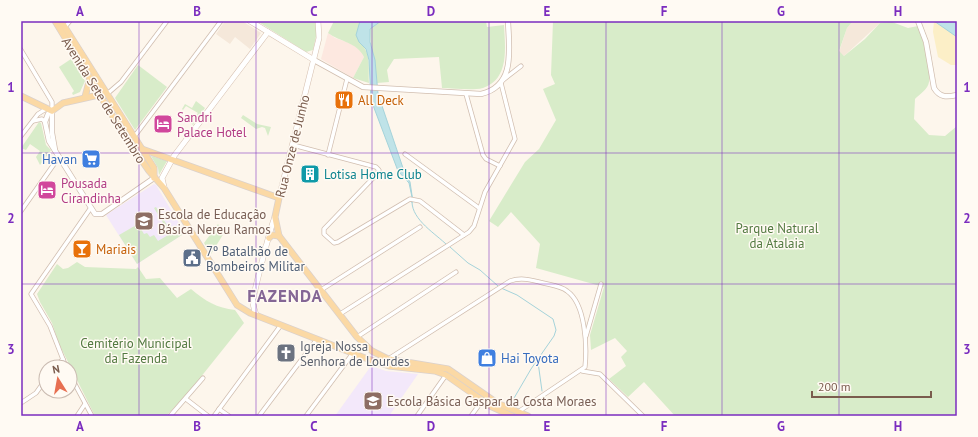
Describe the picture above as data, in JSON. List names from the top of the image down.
{
  "streets": {
    "main road": ["Avenida Sete de Setembro", "Rua Onze de Junho"]
  },
  "crossings": [
    ["Avenida Sete de Setembro", "Rua Onze de Junho"]
  ],
  "districts": ["FAZENDA"],
  "parks": ["Parque Natural da Atalaia", "Cemitério Municipal da Fazenda"],
  "places": {
    "restaurant": ["All Deck"],
    "hotel": ["Sandri Palace Hotel", "Pousada Cirandinha"],
    "supermarket": ["Havan"],
    "building": ["Lotisa Home Club"],
    "school or university": ["Escola de Educação Básica Nereu Ramos", "Escola Básica Gaspar da Costa Moraes"],
    "bar": ["Mariais"],
    "public building": ["7º Batalhão de Bombeiros Militar"],
    "church": ["Igreja Nossa Senhora de Lourdes"],
    "shop": ["Hai Toyota"]
  },
  "scale_bar": "200 m",
  "north": "top",
  "grid": {
    "columns": [
      "A",
      "B",
      "C",
      "D",
      "E",
      "F",
      "G",
      "H"
    ],
    "rows": ["1", "2", "3"]
  }
}
